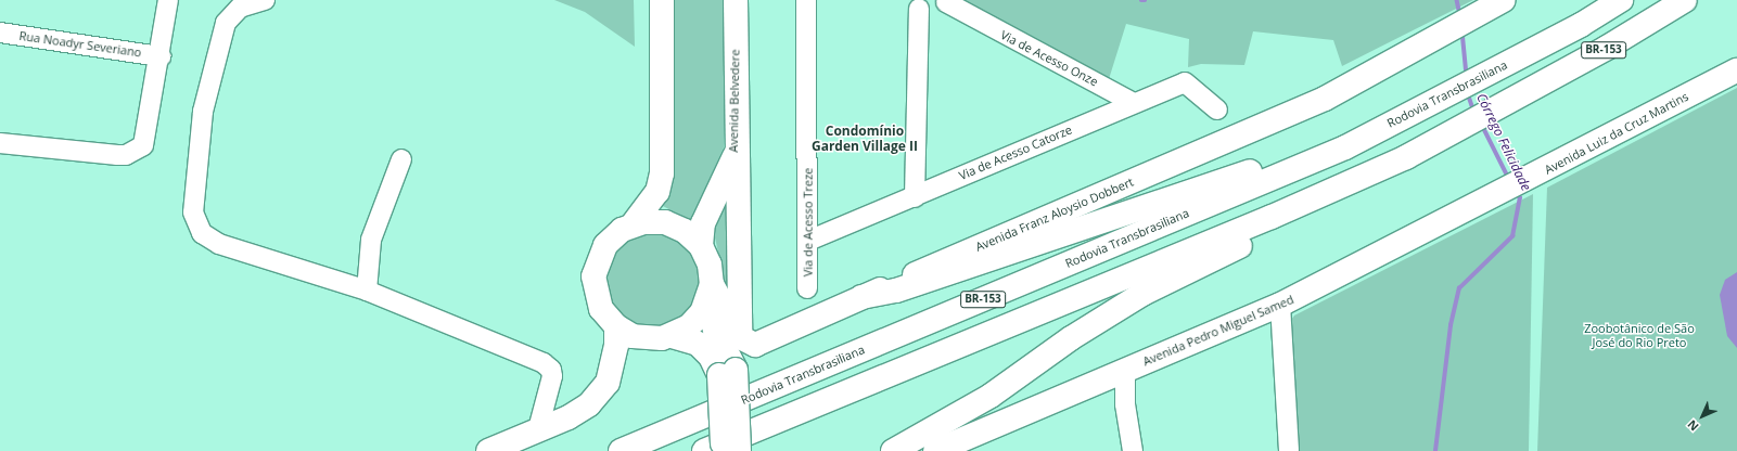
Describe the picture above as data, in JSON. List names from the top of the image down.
{
  "streets": {
    "main road": [
      "BR-153",
      "Rodovia Transbrasiliana",
      "Avenida Belvedere",
      "Avenida Luiz da Cruz Martins",
      "Avenida Franz Aloysio Dobbert",
      "Avenida Pedro Miguel Samed"
    ],
    "street": [
      "Rua Noadyr Severiano",
      "Via de Acesso Onze",
      "Via de Acesso Catorze",
      "Via de Acesso Treze"
    ]
  },
  "crossings": [
    ["Via de Acesso Onze", "Via de Acesso Catorze"],
    ["Avenida Luiz da Cruz Martins", "Avenida Pedro Miguel Samed"],
    ["Via de Acesso Catorze", "Via de Acesso Treze"]
  ],
  "districts": ["Condomínio Garden Village II"],
  "water": ["Córrego Felicidade"],
  "parks": ["Zoobotânico de São José do Rio Preto"],
  "north": "bottom left"
}
